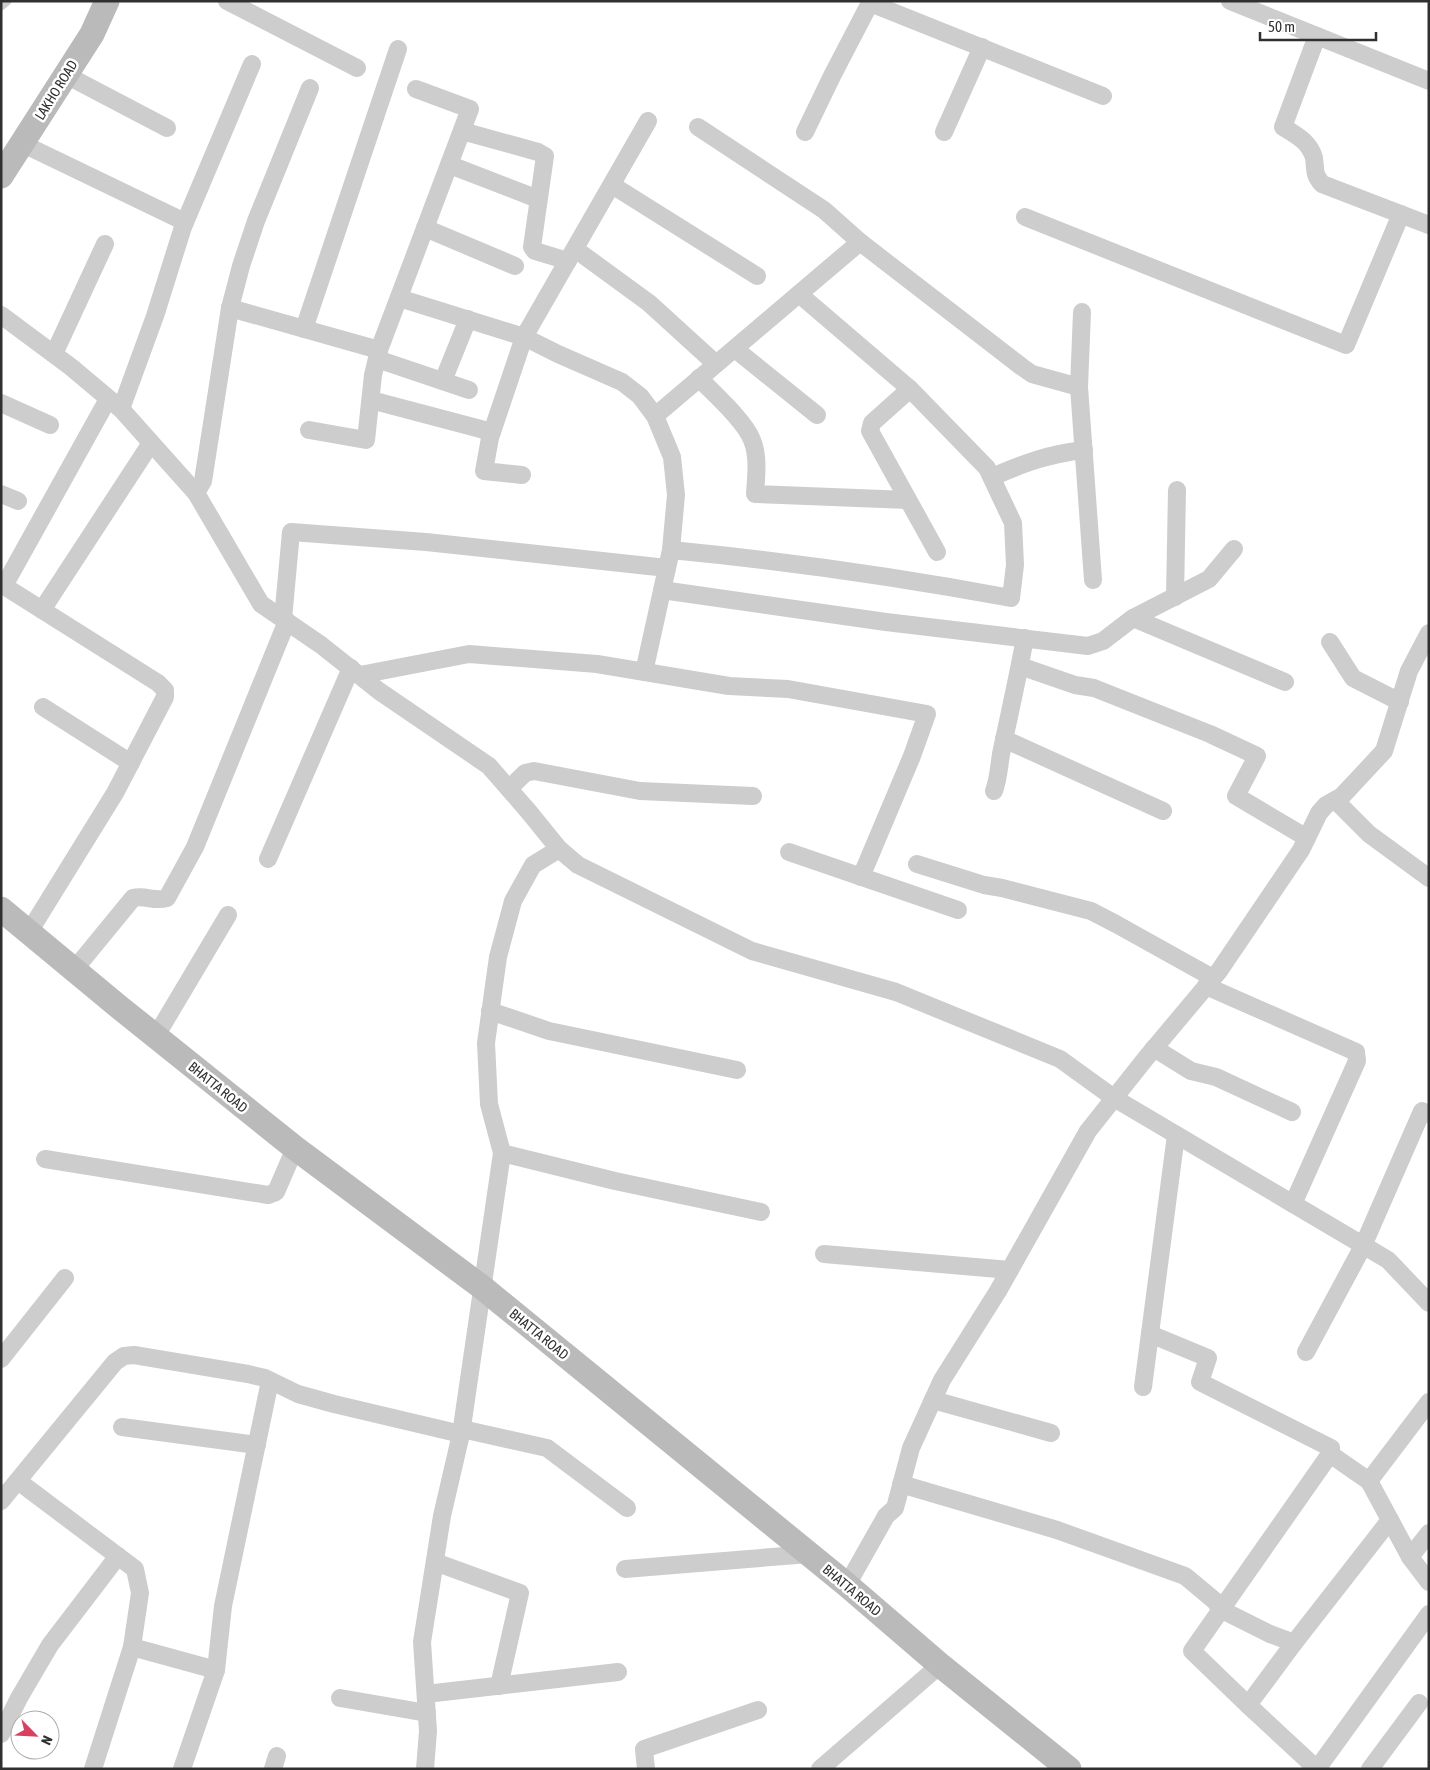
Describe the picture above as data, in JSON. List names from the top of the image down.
{
  "streets": {
    "main road": ["LAKHO ROAD", "BHATTA ROAD"]
  },
  "scale_bar": "50 m",
  "north": "bottom right"
}
